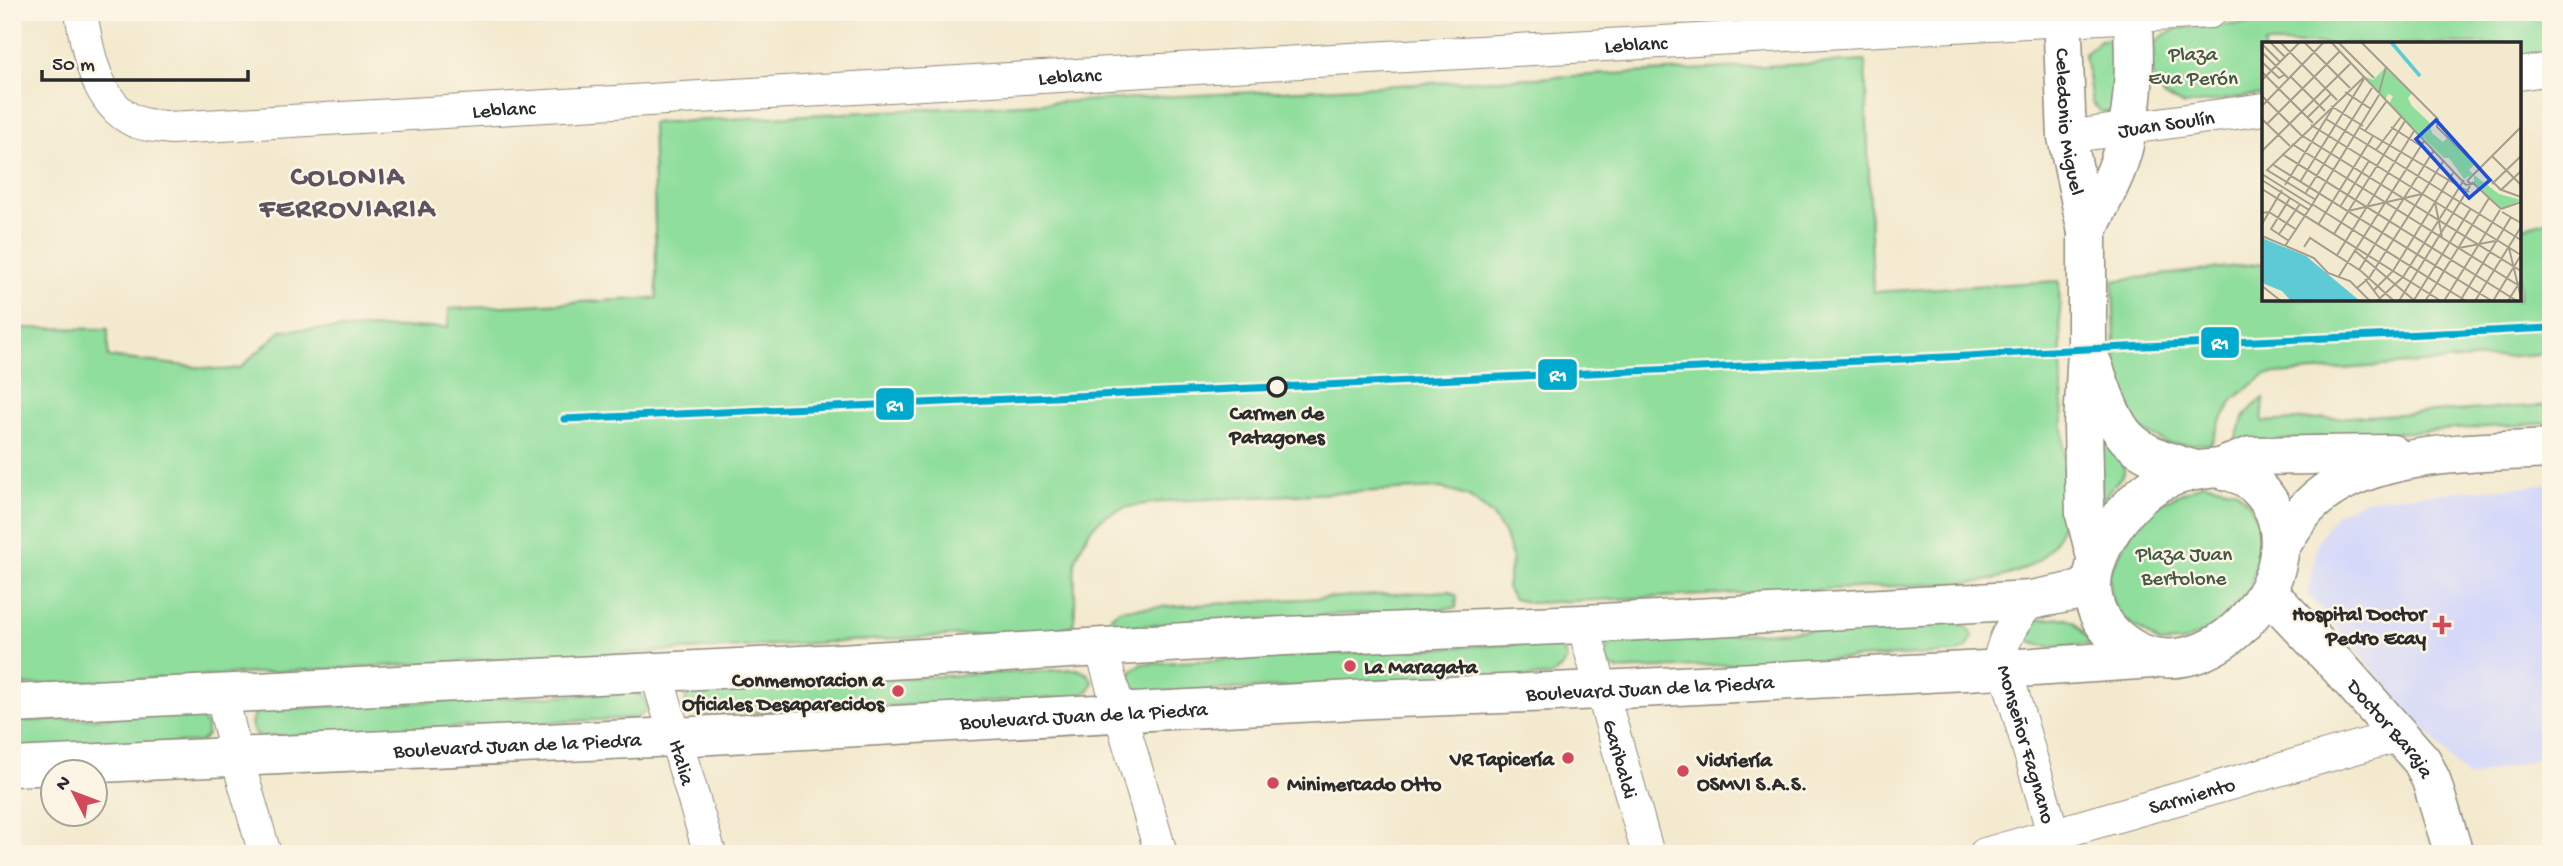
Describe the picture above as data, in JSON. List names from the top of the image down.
{
  "streets": {
    "main road": ["Celedonio Miguel", "Boulevard Juan de la Piedra", "Doctor Baraja"],
    "street": [
      "Leblanc",
      "Juan Soulín",
      "Monseñor Fagnano",
      "Garibaldi",
      "Italia",
      "Sarmiento"
    ]
  },
  "crossings": [
    ["Leblanc", "Celedonio Miguel"],
    ["Celedonio Miguel", "Juan Soulín"],
    ["Celedonio Miguel", "Boulevard Juan de la Piedra"],
    ["Celedonio Miguel", "Doctor Baraja"],
    ["Boulevard Juan de la Piedra", "Doctor Baraja"],
    ["Boulevard Juan de la Piedra", "Monseñor Fagnano"],
    ["Boulevard Juan de la Piedra", "Garibaldi"],
    ["Boulevard Juan de la Piedra", "Italia"],
    ["Doctor Baraja", "Sarmiento"],
    ["Monseñor Fagnano", "Sarmiento"]
  ],
  "districts": ["COLONIA FERROVIARIA"],
  "parks": ["Plaza Eva Perón", "Plaza Juan Bertolone"],
  "places": {
    "other": [
      "Carmen de Patagones",
      "La Maragata",
      "Conmemoracion a Oficiales Desaparecidos",
      "VR Tapicería",
      "Vidriería OSMVI S.A.S.",
      "Minimercado Otto"
    ],
    "health": ["Hospital Doctor Pedro Ecay"]
  },
  "lines": ["transit line R1"],
  "scale_bar": "50 m",
  "north": "top left"
}
